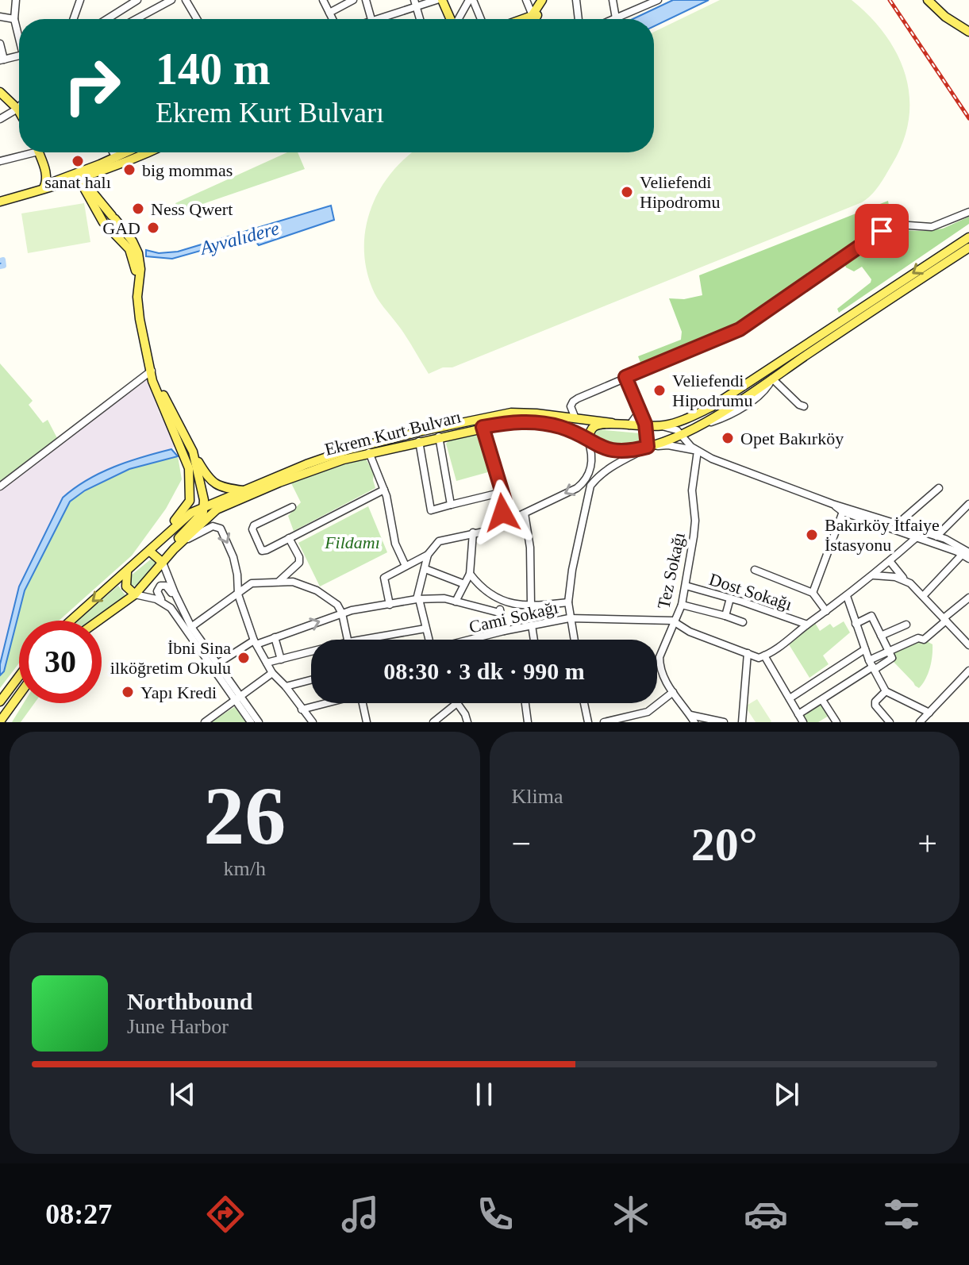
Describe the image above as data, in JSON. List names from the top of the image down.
{
  "streets": {
    "main road": ["Ekrem Kurt Bulvarı"],
    "street": ["Tez Sokağı", "Dost Sokağı", "Cami Sokağı"]
  },
  "crossings": [
    ["Tez Sokağı", "Dost Sokağı"],
    ["Tez Sokağı", "Cami Sokağı"]
  ],
  "water": ["Ayvalıdere"],
  "parks": ["Fildamı"],
  "places": [
    "sanat halı",
    "big mommas",
    "Veliefendi Hipodromu",
    "Ness Qwert",
    "GAD",
    "Veliefendi Hipodrumu",
    "Opet Bakırköy",
    "Bakırköy İtfaiye İstasyonu",
    "İbni Sina ilköğretim Okulu",
    "Yapı Kredi"
  ],
  "page": {
    "turn": ["140 m", "Ekrem Kurt Bulvarı"],
    "limit": "30",
    "trip": "08:30 · 3 dk · 990 m",
    "tile": [
      ["26", "km/h"],
      "Klima"
    ],
    "heat": ["−", "20°", "+"],
    "song": ["Northbound", "June Harbor"],
    "tabs": "08:27"
  }
}
